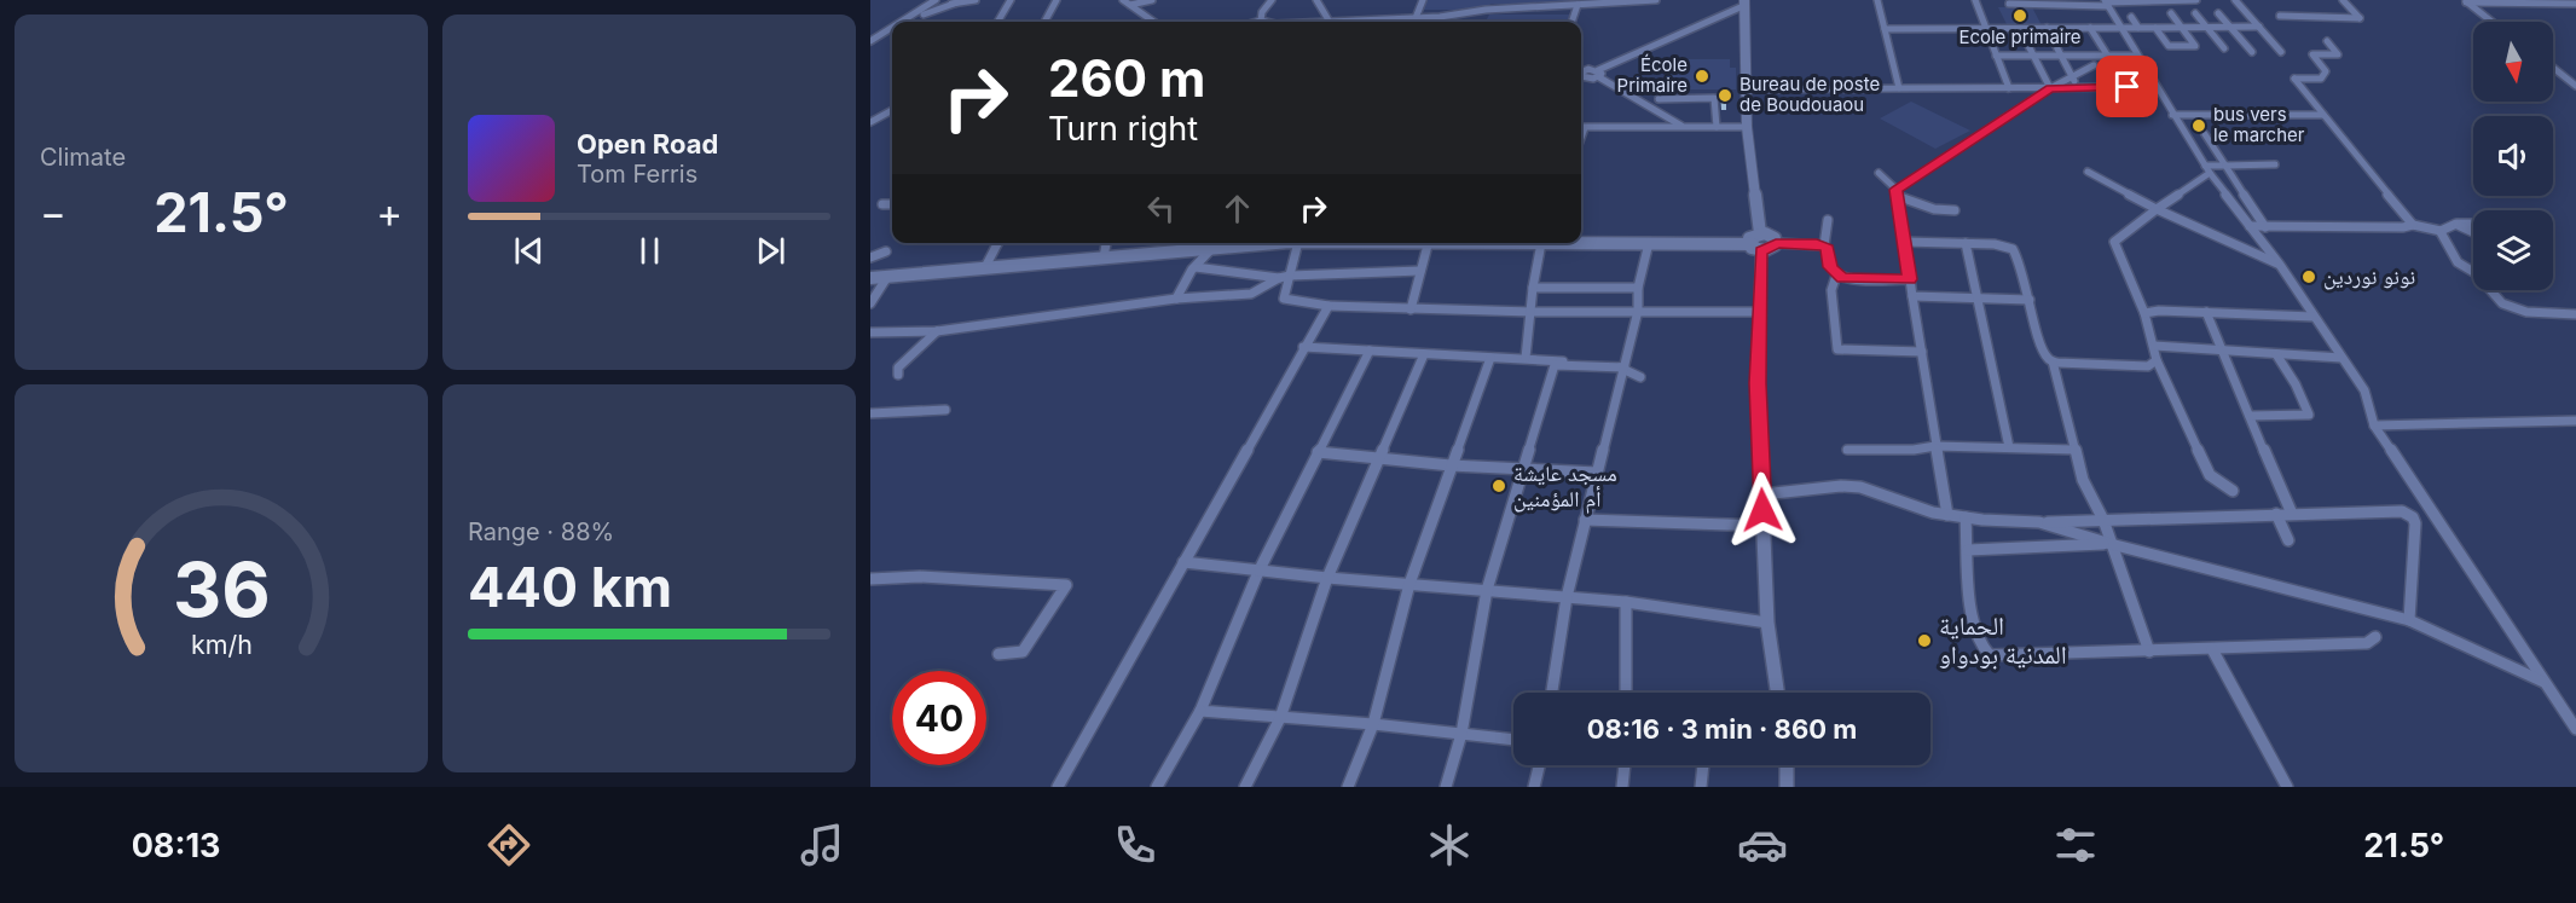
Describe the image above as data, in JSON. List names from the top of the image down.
{
  "places": [
    "Ecole primaire",
    "École Primaire",
    "Bureau de poste de Boudouaou",
    "bus vers le marcher",
    "نونو نوردين",
    "مسجد عايشة أم المؤمنين",
    "الحماية المدنية بودواو"
  ],
  "north": "bottom",
  "page": {
    "tile": [
      "Climate",
      ["Range · 88%", "440 km"]
    ],
    "turn": ["260 m", "Turn right"],
    "song": ["Open Road", "Tom Ferris"],
    "heat": ["−", "21.5°", "+"],
    "limit": "40",
    "trip": "08:16 · 3 min · 860 m",
    "tabs": ["08:13", "21.5°"],
    "gauge": ["36", "km/h"]
  }
}
